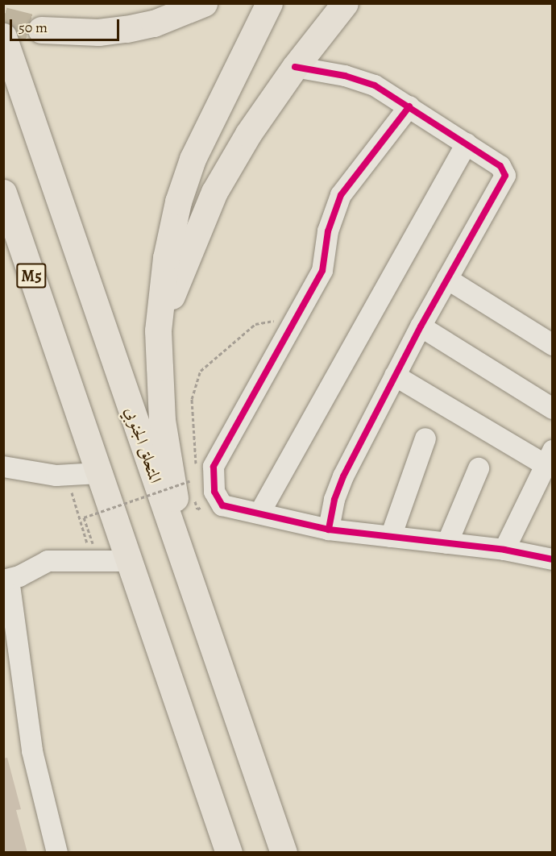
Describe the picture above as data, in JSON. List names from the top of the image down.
{
  "streets": {
    "highway": ["M5", "المتحلق الجنوبي"]
  },
  "scale_bar": "50 m"
}
